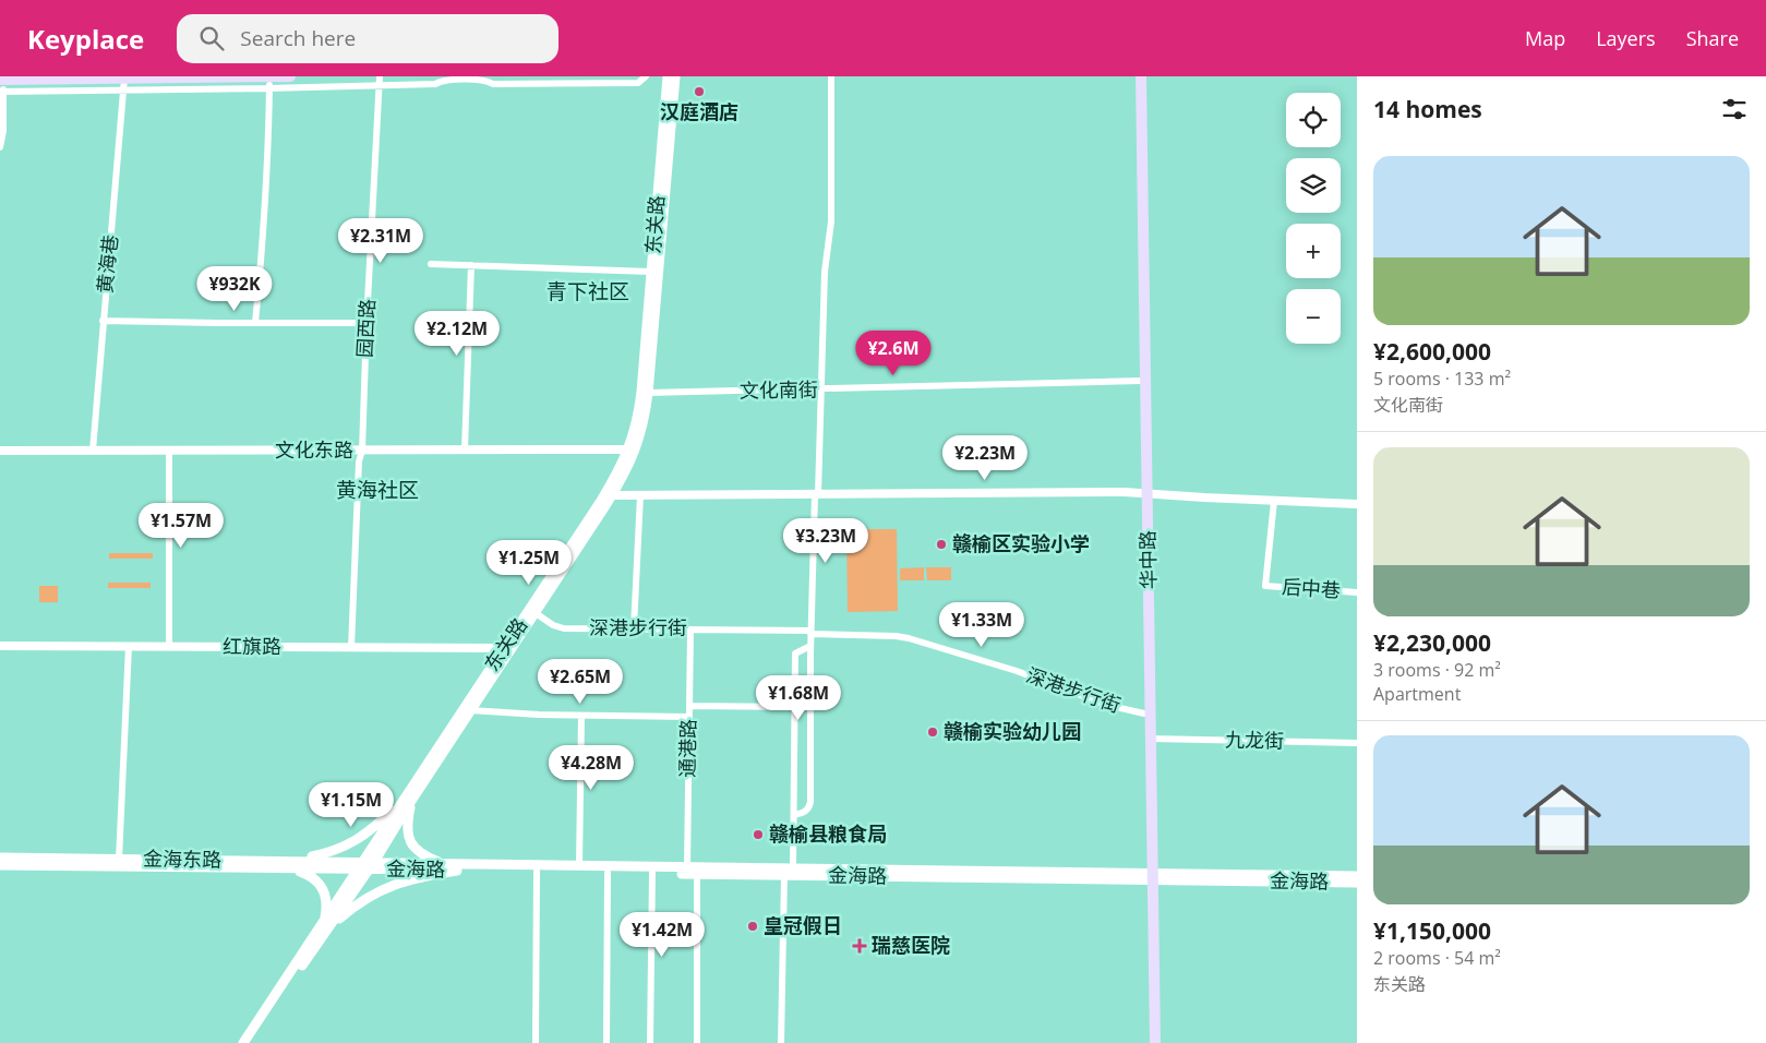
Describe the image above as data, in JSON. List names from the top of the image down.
{
  "streets": {
    "main road": [
      "东关路",
      "华中路",
      "金海东路",
      "金海路"
    ],
    "street": [
      "黄海巷",
      "园西路",
      "文化南街",
      "文化东路",
      "后中巷",
      "深港步行街",
      "红旗路",
      "九龙街",
      "通港路"
    ]
  },
  "crossings": [
    ["东关路", "文化南街"],
    ["东关路", "文化东路"],
    ["东关路", "深港步行街"],
    ["东关路", "红旗路"],
    ["东关路", "金海东路"],
    ["东关路", "金海路"],
    ["黄海巷", "文化东路"],
    ["园西路", "文化东路"],
    ["园西路", "红旗路"],
    ["文化南街", "华中路"],
    ["华中路", "深港步行街"],
    ["华中路", "九龙街"],
    ["华中路", "金海路"],
    ["深港步行街", "通港路"],
    ["通港路", "金海路"],
    ["金海东路", "金海路"]
  ],
  "districts": ["青下社区", "黄海社区"],
  "places": {
    "other": [
      "汉庭酒店",
      "赣榆区实验小学",
      "赣榆实验幼儿园",
      "赣榆县粮食局",
      "皇冠假日"
    ],
    "health": ["瑞慈医院"]
  },
  "page": {
    "header": "Keyplace",
    "search": "Search here",
    "nav": ["Map", "Layers", "Share"],
    "heading": "14 homes",
    "map_buttons": ["+", "−"],
    "list": [
      {
        "name": "¥2,600,000",
        "note": "5 rooms · 133 m² · 文化南街"
      },
      {
        "name": "¥2,230,000",
        "note": "3 rooms · 92 m² · Apartment"
      },
      {
        "name": "¥1,150,000",
        "note": "2 rooms · 54 m² · 东关路"
      }
    ],
    "price": [
      "¥2.31M",
      "¥932K",
      "¥2.12M",
      "¥2.6M",
      "¥2.23M",
      "¥1.57M",
      "¥3.23M",
      "¥1.25M",
      "¥1.33M",
      "¥2.65M",
      "¥1.68M",
      "¥4.28M",
      "¥1.15M",
      "¥1.42M"
    ]
  }
}
